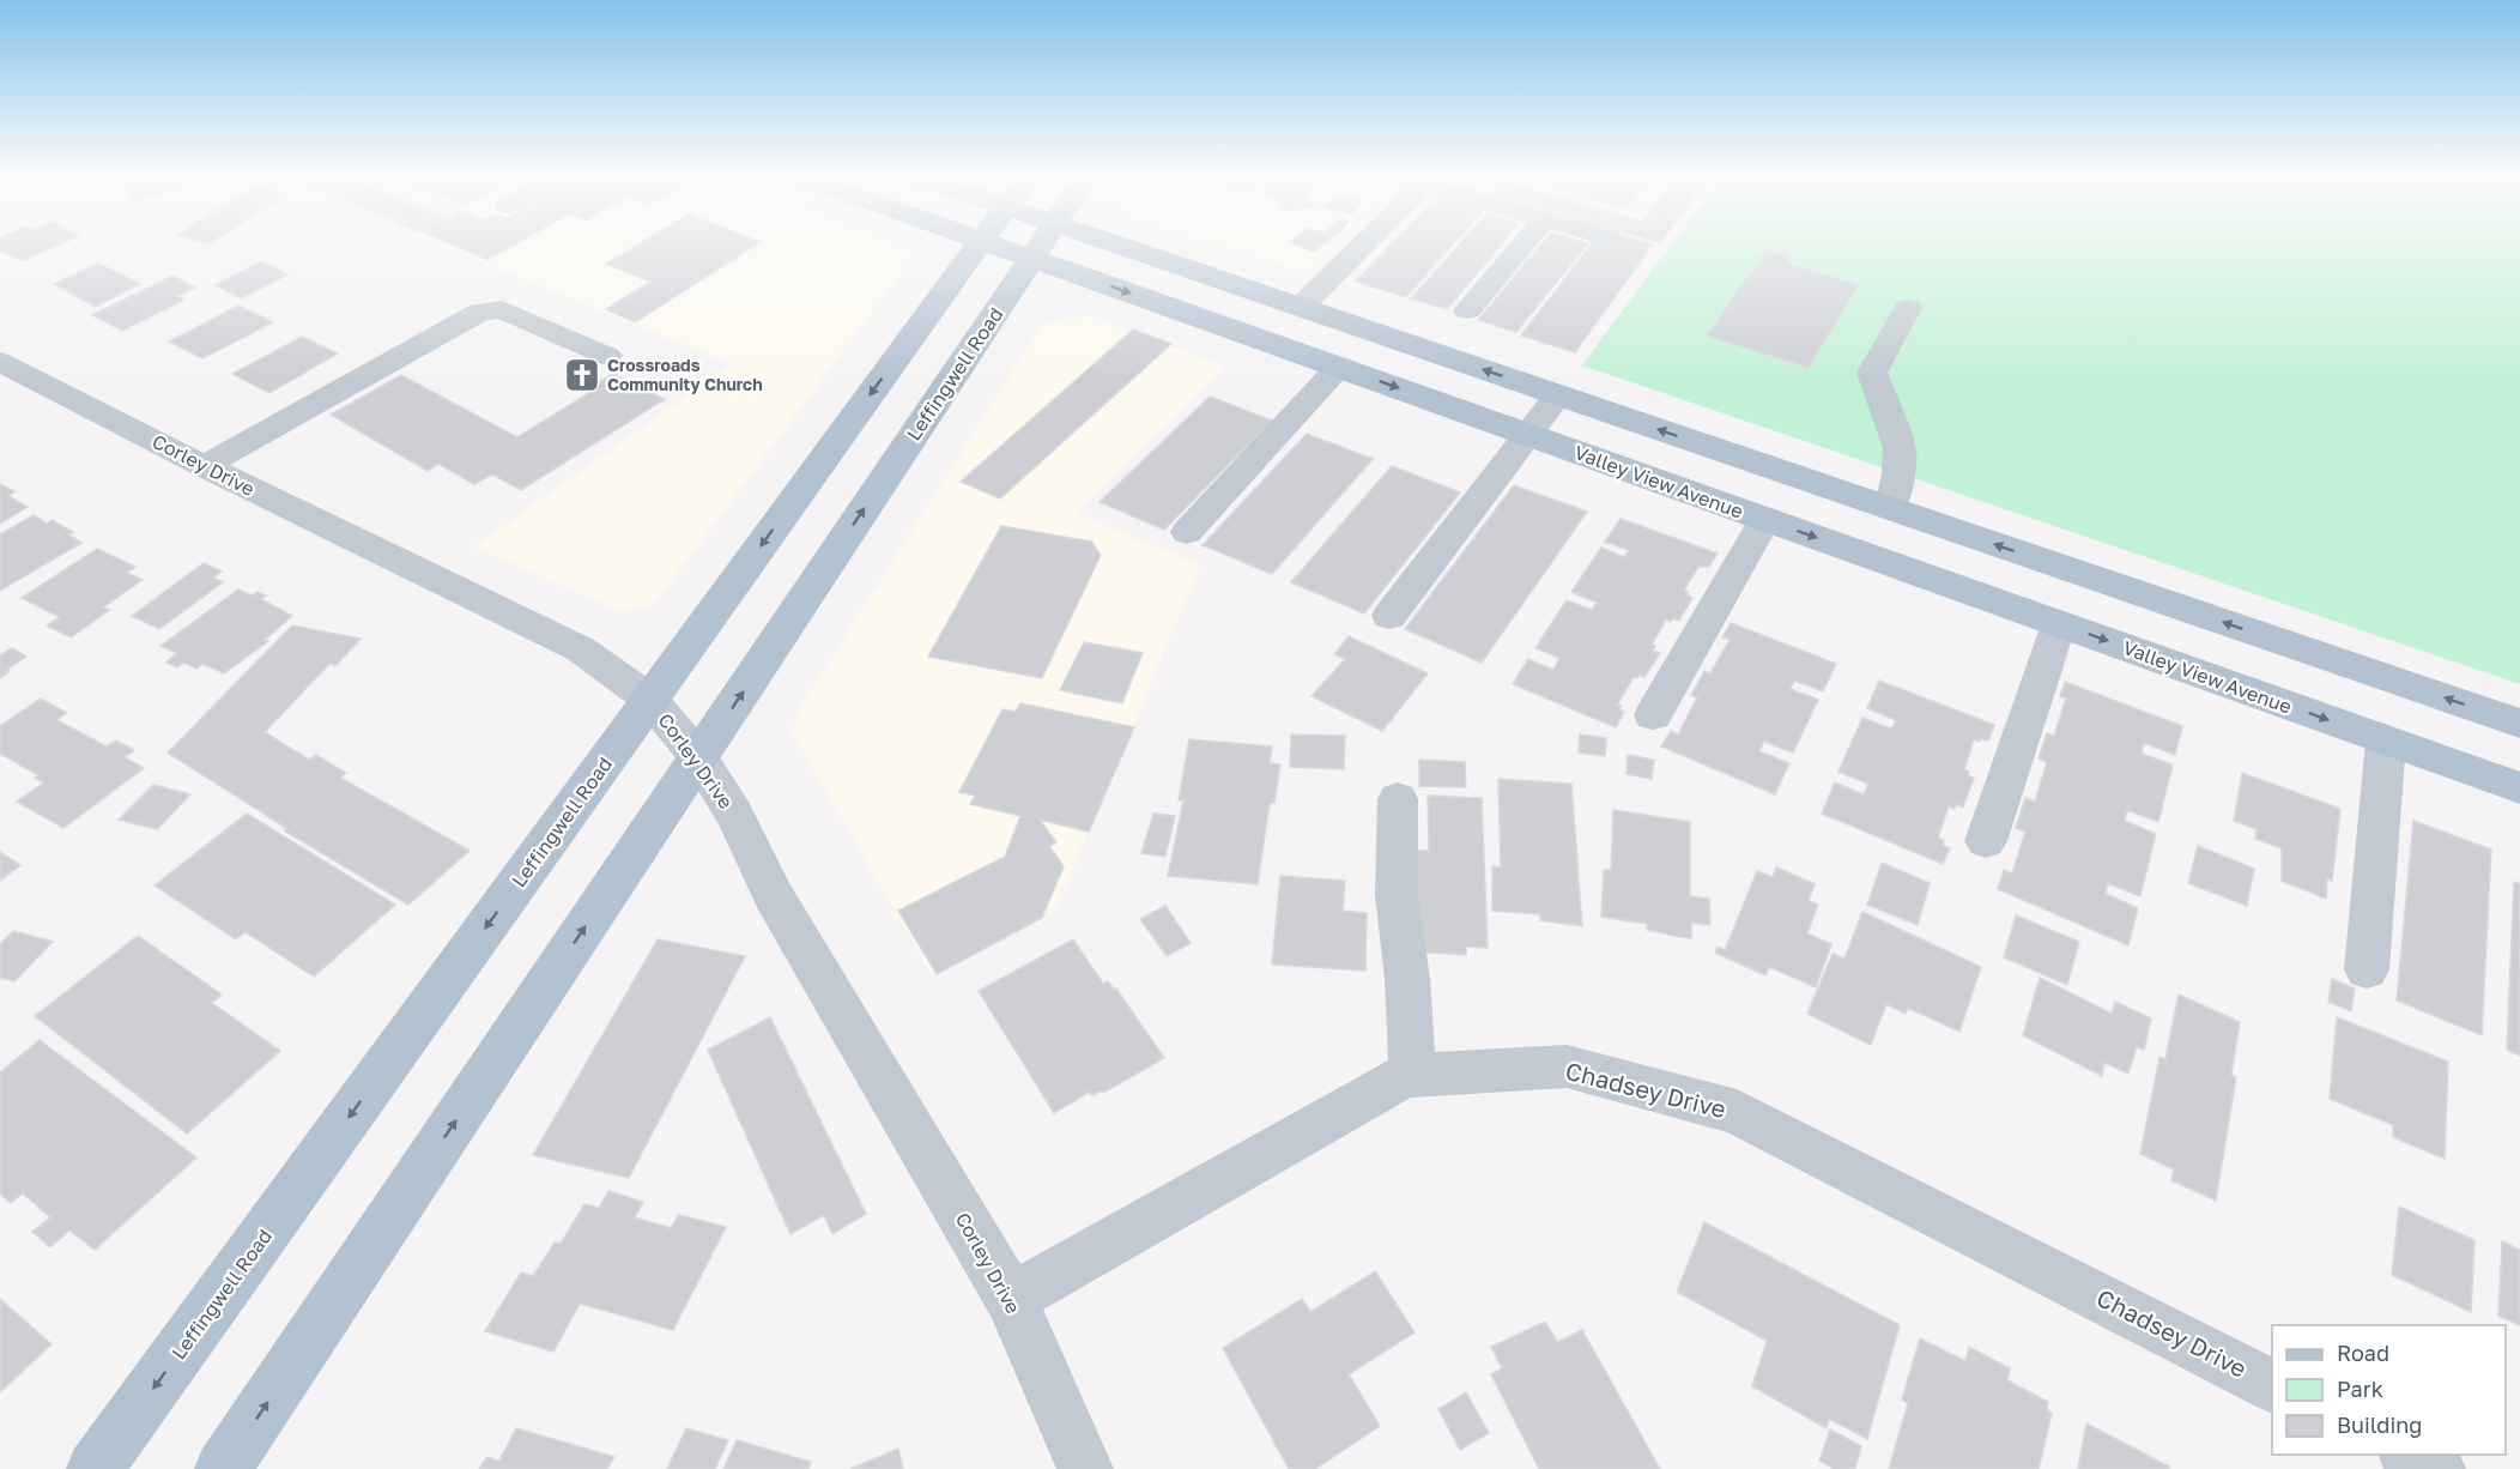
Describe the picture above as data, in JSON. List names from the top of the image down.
{
  "streets": {
    "main road": ["Leffingwell Road", "Valley View Avenue"],
    "street": ["Corley Drive", "Chadsey Drive"]
  },
  "crossings": [
    ["Leffingwell Road", "Corley Drive"],
    ["Leffingwell Road", "Valley View Avenue"],
    ["Corley Drive", "Chadsey Drive"]
  ],
  "places": {
    "church": ["Crossroads Community Church"]
  },
  "legend": ["Road", "Park", "Building"]
}
